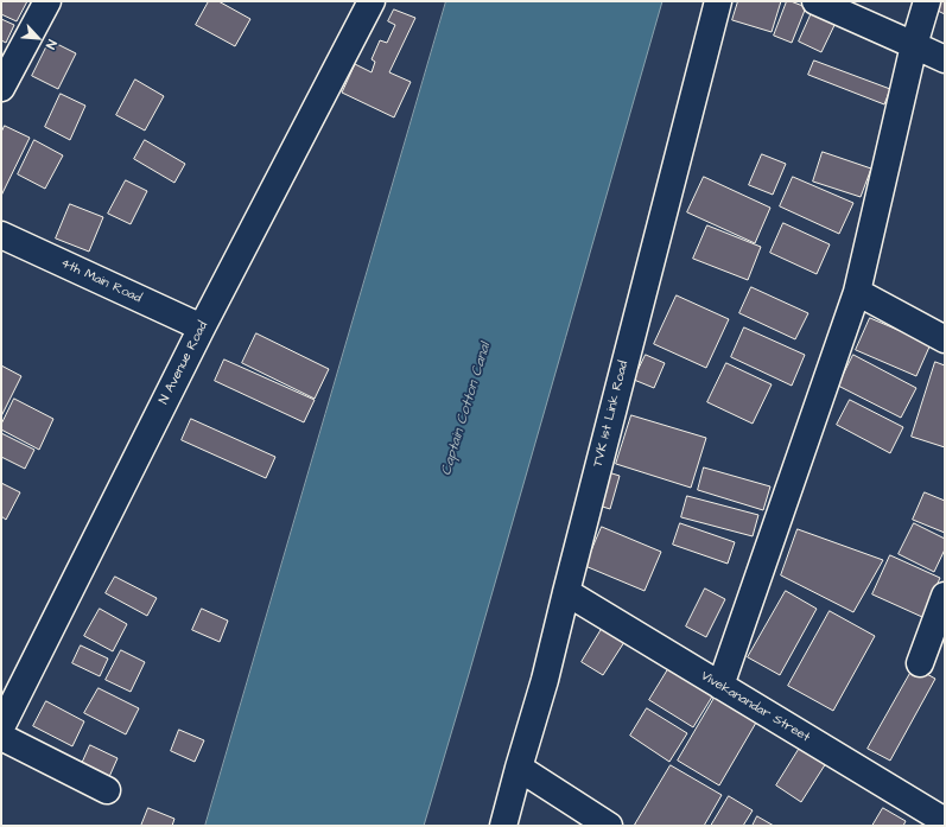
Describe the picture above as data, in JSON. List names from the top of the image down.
{
  "streets": {
    "street": [
      "4th Main Road",
      "N Avenue Road",
      "TVK 1st Link Road",
      "Vivekanandar Street"
    ]
  },
  "crossings": [
    ["4th Main Road", "N Avenue Road"],
    ["TVK 1st Link Road", "Vivekanandar Street"]
  ],
  "water": ["Captain Cotton Canal"],
  "north": "bottom right"
}
